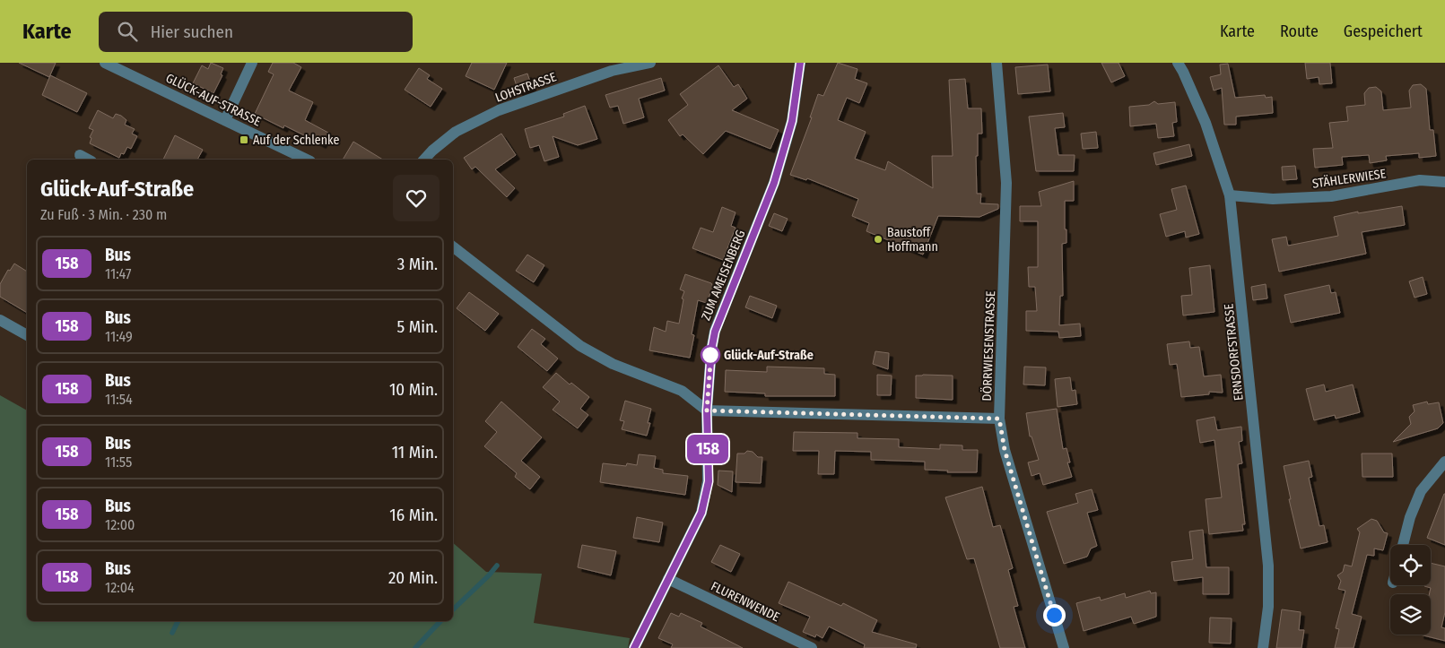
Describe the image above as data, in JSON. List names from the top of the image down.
{
  "streets": {
    "street": [
      "LOHSTRASSE",
      "GLÜCK-AUF-STRASSE",
      "STÄHLERWIESE",
      "ZUM AMEISENBERG",
      "DÖRRWIESENSTRASSE",
      "ERNSDORFSTRASSE",
      "FLURENWENDE"
    ]
  },
  "crossings": [
    ["STÄHLERWIESE", "ERNSDORFSTRASSE"],
    ["ZUM AMEISENBERG", "FLURENWENDE"]
  ],
  "places": {
    "transit": ["Auf der Schlenke"],
    "other": ["Baustoff Hoffmann", "Glück-Auf-Straße"]
  },
  "lines": ["bus line 158"],
  "page": {
    "header": "Karte",
    "search": "Hier suchen",
    "nav": ["Karte", "Route", "Gespeichert"],
    "on_map": "158",
    "heading": ["Glück-Auf-Straße", "Zu Fuß · 3 Min. · 230 m"],
    "list": [
      {
        "mark": "158",
        "name": "Bus",
        "note": "11:47",
        "value": "3 Min."
      },
      {
        "mark": "158",
        "name": "Bus",
        "note": "11:49",
        "value": "5 Min."
      },
      {
        "mark": "158",
        "name": "Bus",
        "note": "11:54",
        "value": "10 Min."
      },
      {
        "mark": "158",
        "name": "Bus",
        "note": "11:55",
        "value": "11 Min."
      },
      {
        "mark": "158",
        "name": "Bus",
        "note": "12:00",
        "value": "16 Min."
      },
      {
        "mark": "158",
        "name": "Bus",
        "note": "12:04",
        "value": "20 Min."
      }
    ]
  }
}
